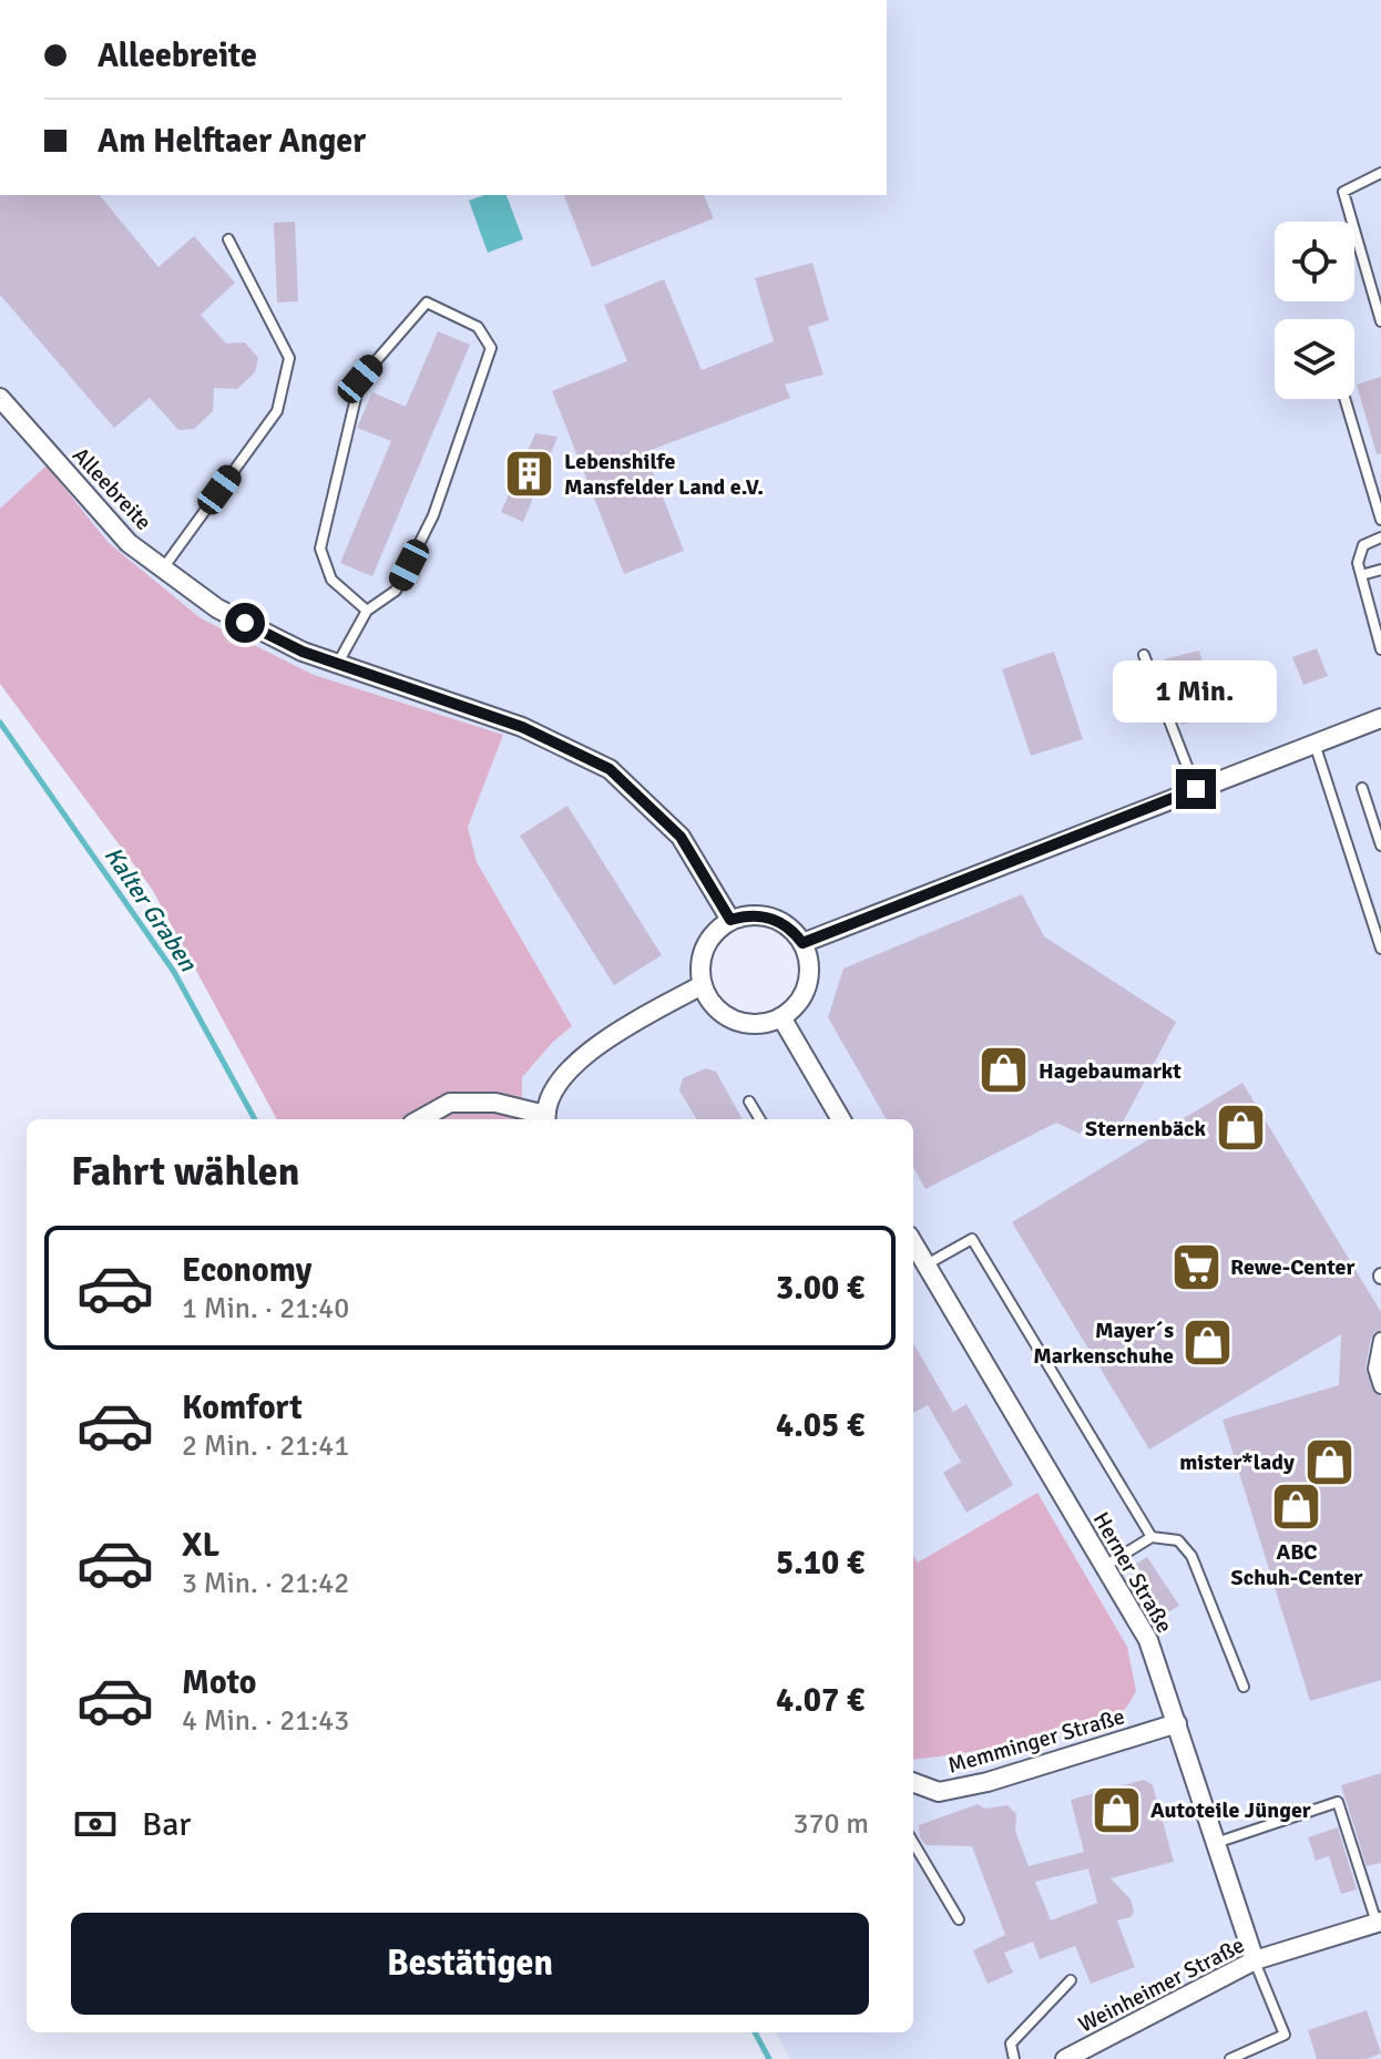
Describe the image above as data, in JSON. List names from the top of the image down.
{
  "streets": {
    "street": [
      "Alleebreite",
      "Herner Straße",
      "Memminger Straße",
      "Weinheimer Straße"
    ]
  },
  "crossings": [
    ["Herner Straße", "Memminger Straße"],
    ["Herner Straße", "Weinheimer Straße"]
  ],
  "water": ["Kalter Graben"],
  "places": {
    "building": ["Lebenshilfe Mansfelder Land e.V."],
    "shop": [
      "Hagebaumarkt",
      "Sternenbäck",
      "Mayer´s Markenschuhe",
      "mister*lady",
      "ABC Schuh-Center",
      "Autoteile Jünger"
    ],
    "supermarket": ["Rewe-Center"]
  },
  "page": {
    "banner": ["Alleebreite", "Am Helftaer Anger"],
    "bubble": "1 Min.",
    "heading": "Fahrt wählen",
    "list": [
      {
        "name": "Economy",
        "note": "1 Min. · 21:40",
        "value": "3.00 €"
      },
      {
        "name": "Komfort",
        "note": "2 Min. · 21:41",
        "value": "4.05 €"
      },
      {
        "name": "XL",
        "note": "3 Min. · 21:42",
        "value": "5.10 €"
      },
      {
        "name": "Moto",
        "note": "4 Min. · 21:43",
        "value": "4.07 €"
      }
    ],
    "pay": ["Bar", "370 m"],
    "buttons": "Bestätigen"
  }
}
